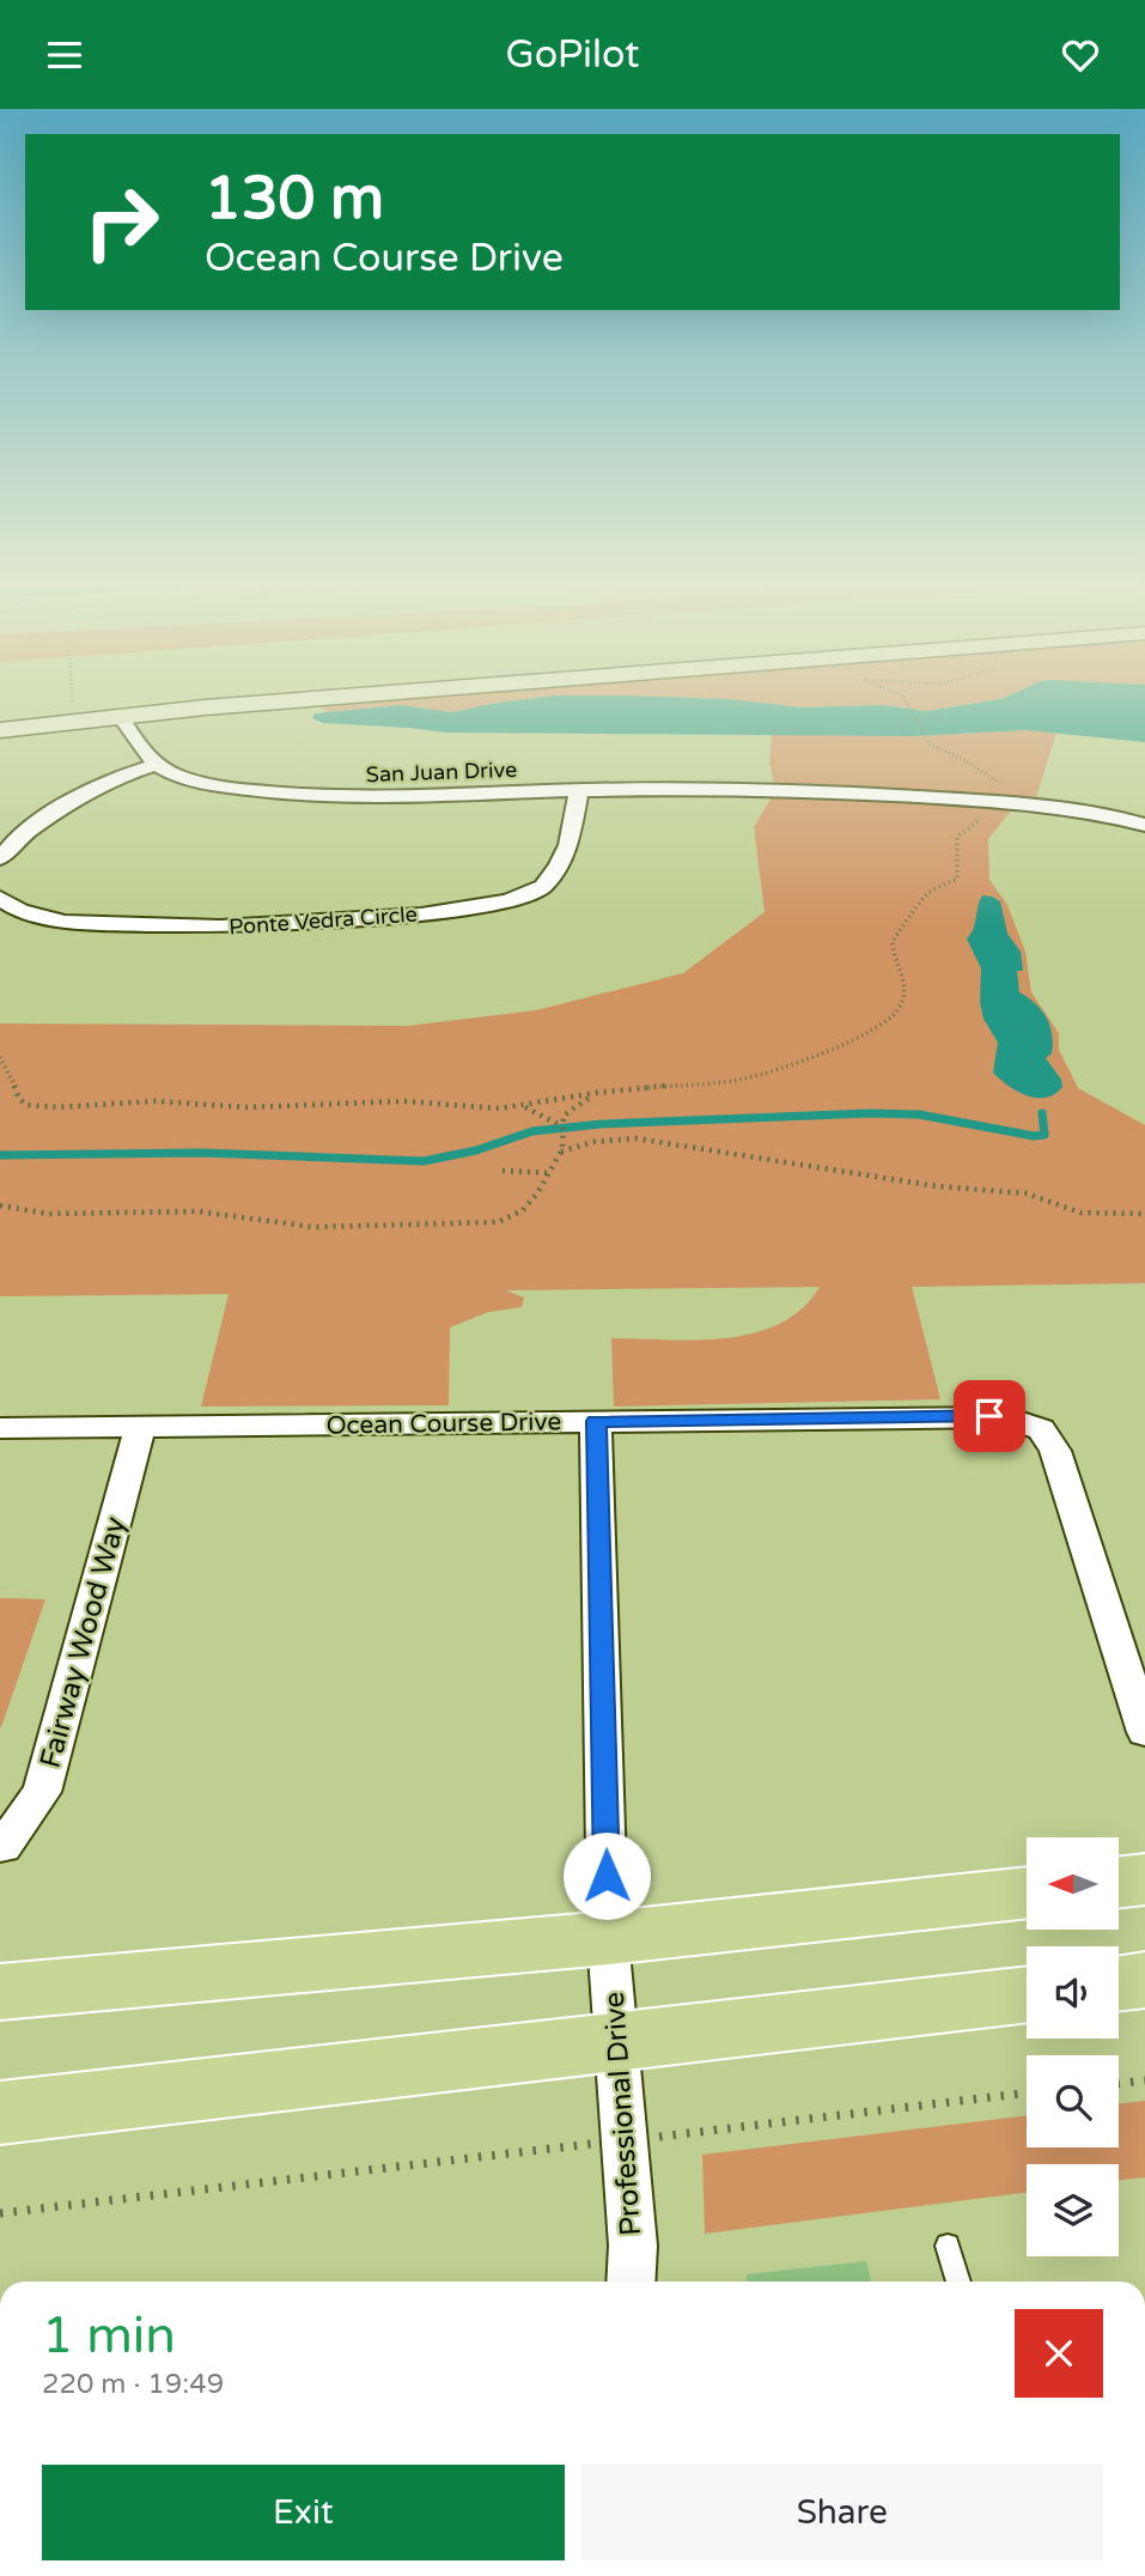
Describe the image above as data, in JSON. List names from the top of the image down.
{
  "streets": {
    "street": [
      "San Juan Drive",
      "Ponte Vedra Circle",
      "Ocean Course Drive",
      "Fairway Wood Way",
      "Professional Drive"
    ]
  },
  "crossings": [
    ["San Juan Drive", "Ponte Vedra Circle"],
    ["Ocean Course Drive", "Fairway Wood Way"],
    ["Ocean Course Drive", "Professional Drive"]
  ],
  "north": "left",
  "page": {
    "header": "GoPilot",
    "turn": ["130 m", "Ocean Course Drive"],
    "heading": ["1 min", "220 m · 19:49"],
    "buttons": ["Exit", "Share"]
  }
}
